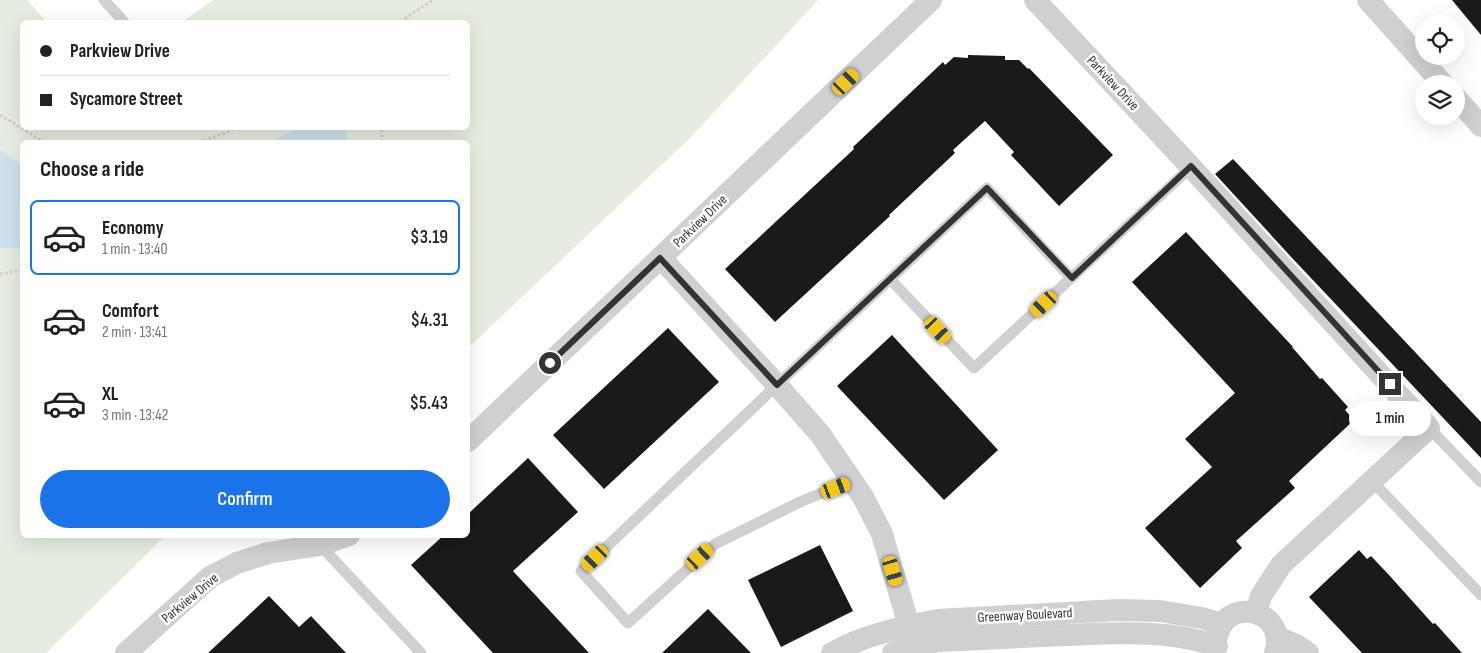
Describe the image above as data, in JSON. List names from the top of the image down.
{
  "streets": {
    "street": ["Parkview Drive", "Greenway Boulevard"]
  },
  "page": {
    "banner": ["Parkview Drive", "Sycamore Street"],
    "heading": "Choose a ride",
    "list": [
      {
        "name": "Economy",
        "note": "1 min · 13:40",
        "value": "$3.19"
      },
      {
        "name": "Comfort",
        "note": "2 min · 13:41",
        "value": "$4.31"
      },
      {
        "name": "XL",
        "note": "3 min · 13:42",
        "value": "$5.43"
      }
    ],
    "bubble": "1 min",
    "buttons": "Confirm"
  }
}
